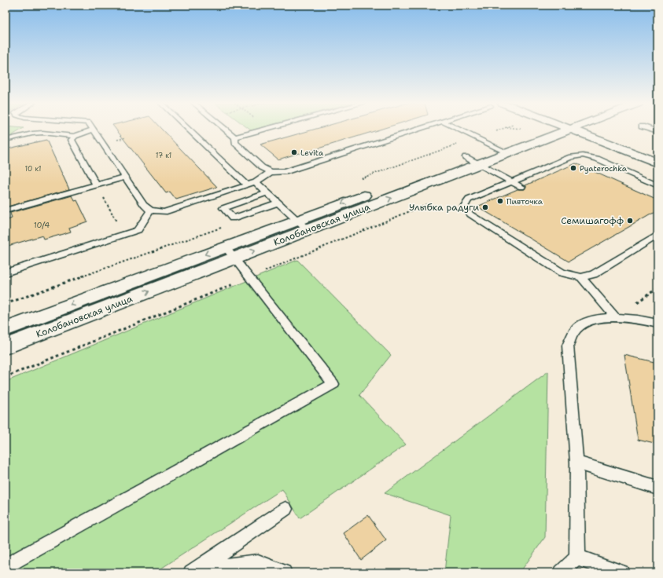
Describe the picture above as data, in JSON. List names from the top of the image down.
{
  "streets": {
    "street": ["Колобановская улица"]
  },
  "places": [
    "Levita",
    "Pyaterochka",
    "Пивточка",
    "Улыбка радуги",
    "Семишагофф"
  ],
  "house_numbers": ["17 к1", "10 к1", "10/4"]
}
